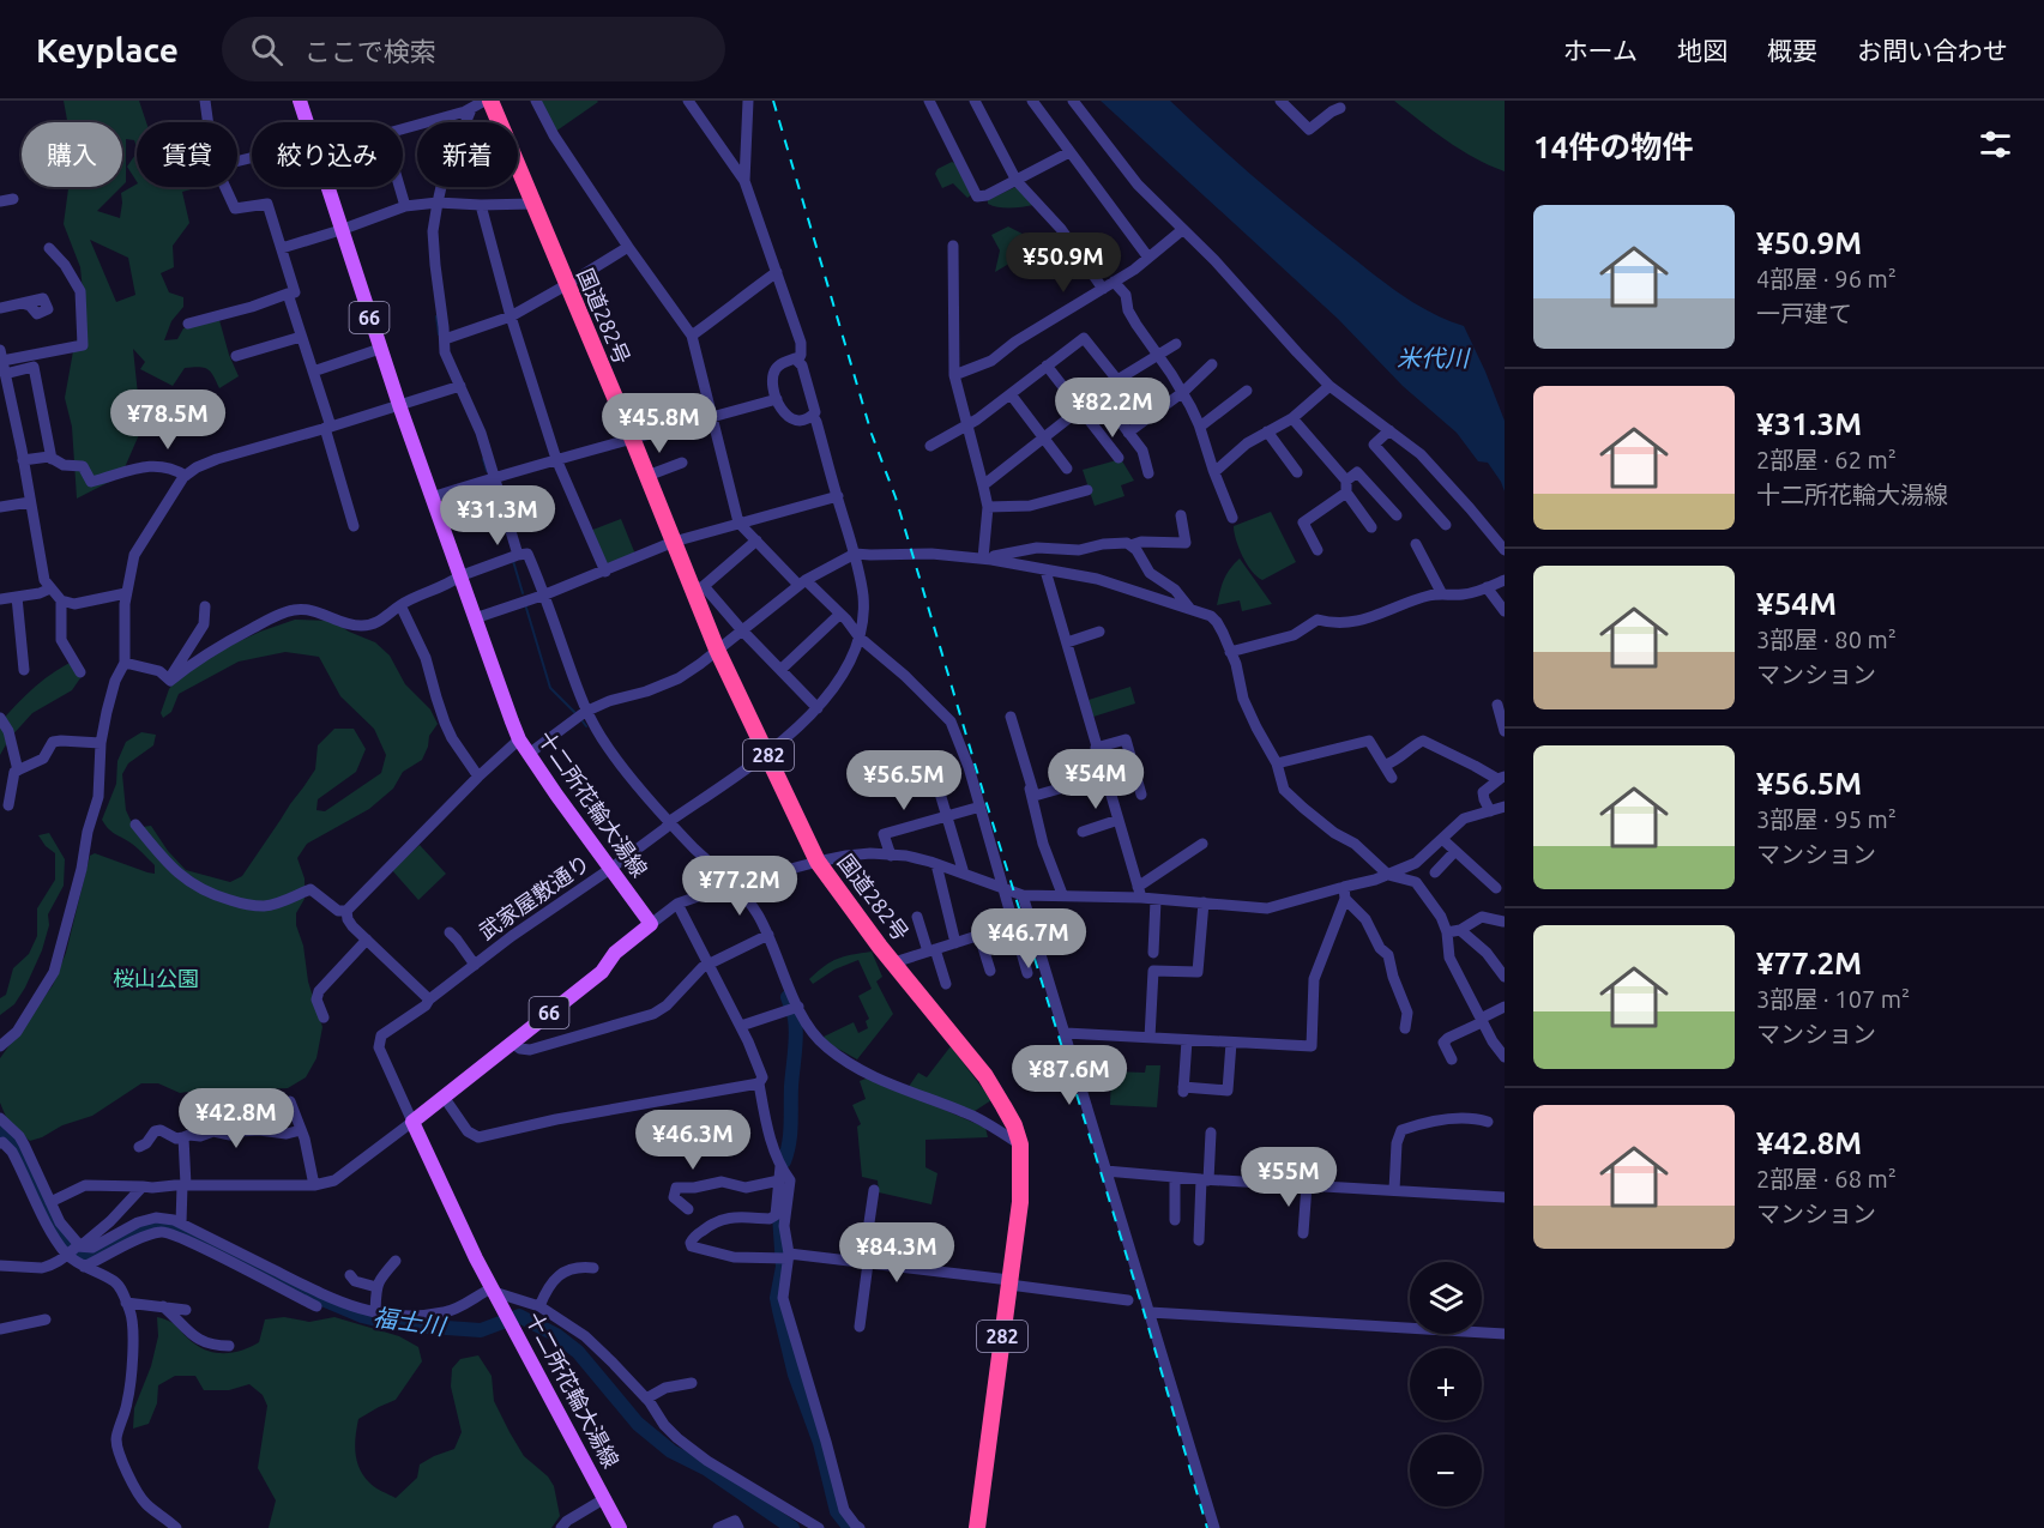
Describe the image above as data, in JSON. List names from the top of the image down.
{
  "streets": {
    "highway": ["国道282号", "282"],
    "main road": ["66", "十二所花輪大湯線"],
    "street": ["武家屋敷通り"]
  },
  "crossings": [
    ["国道282号", "武家屋敷通り"],
    ["66", "十二所花輪大湯線"],
    ["66", "武家屋敷通り"],
    ["十二所花輪大湯線", "武家屋敷通り"]
  ],
  "water": ["米代川", "福士川"],
  "parks": ["桜山公園"],
  "page": {
    "header": "Keyplace",
    "search": "ここで検索",
    "nav": [
      "ホーム",
      "地図",
      "概要",
      "お問い合わせ"
    ],
    "heading": "14件の物件",
    "chip": [
      "購入",
      "賃貸",
      "絞り込み",
      "新着"
    ],
    "list": [
      {
        "name": "¥50.9M",
        "note": "4部屋 · 96 m² · 一戸建て"
      },
      {
        "name": "¥31.3M",
        "note": "2部屋 · 62 m² · 十二所花輪大湯線"
      },
      {
        "name": "¥54M",
        "note": "3部屋 · 80 m² · マンション"
      },
      {
        "name": "¥56.5M",
        "note": "3部屋 · 95 m² · マンション"
      },
      {
        "name": "¥77.2M",
        "note": "3部屋 · 107 m² · マンション"
      },
      {
        "name": "¥42.8M",
        "note": "2部屋 · 68 m² · マンション"
      }
    ],
    "price": [
      "¥50.9M",
      "¥82.2M",
      "¥78.5M",
      "¥45.8M",
      "¥31.3M",
      "¥54M",
      "¥56.5M",
      "¥77.2M",
      "¥46.7M",
      "¥87.6M",
      "¥42.8M",
      "¥46.3M",
      "¥55M",
      "¥84.3M"
    ],
    "map_buttons": ["+", "−"]
  }
}
